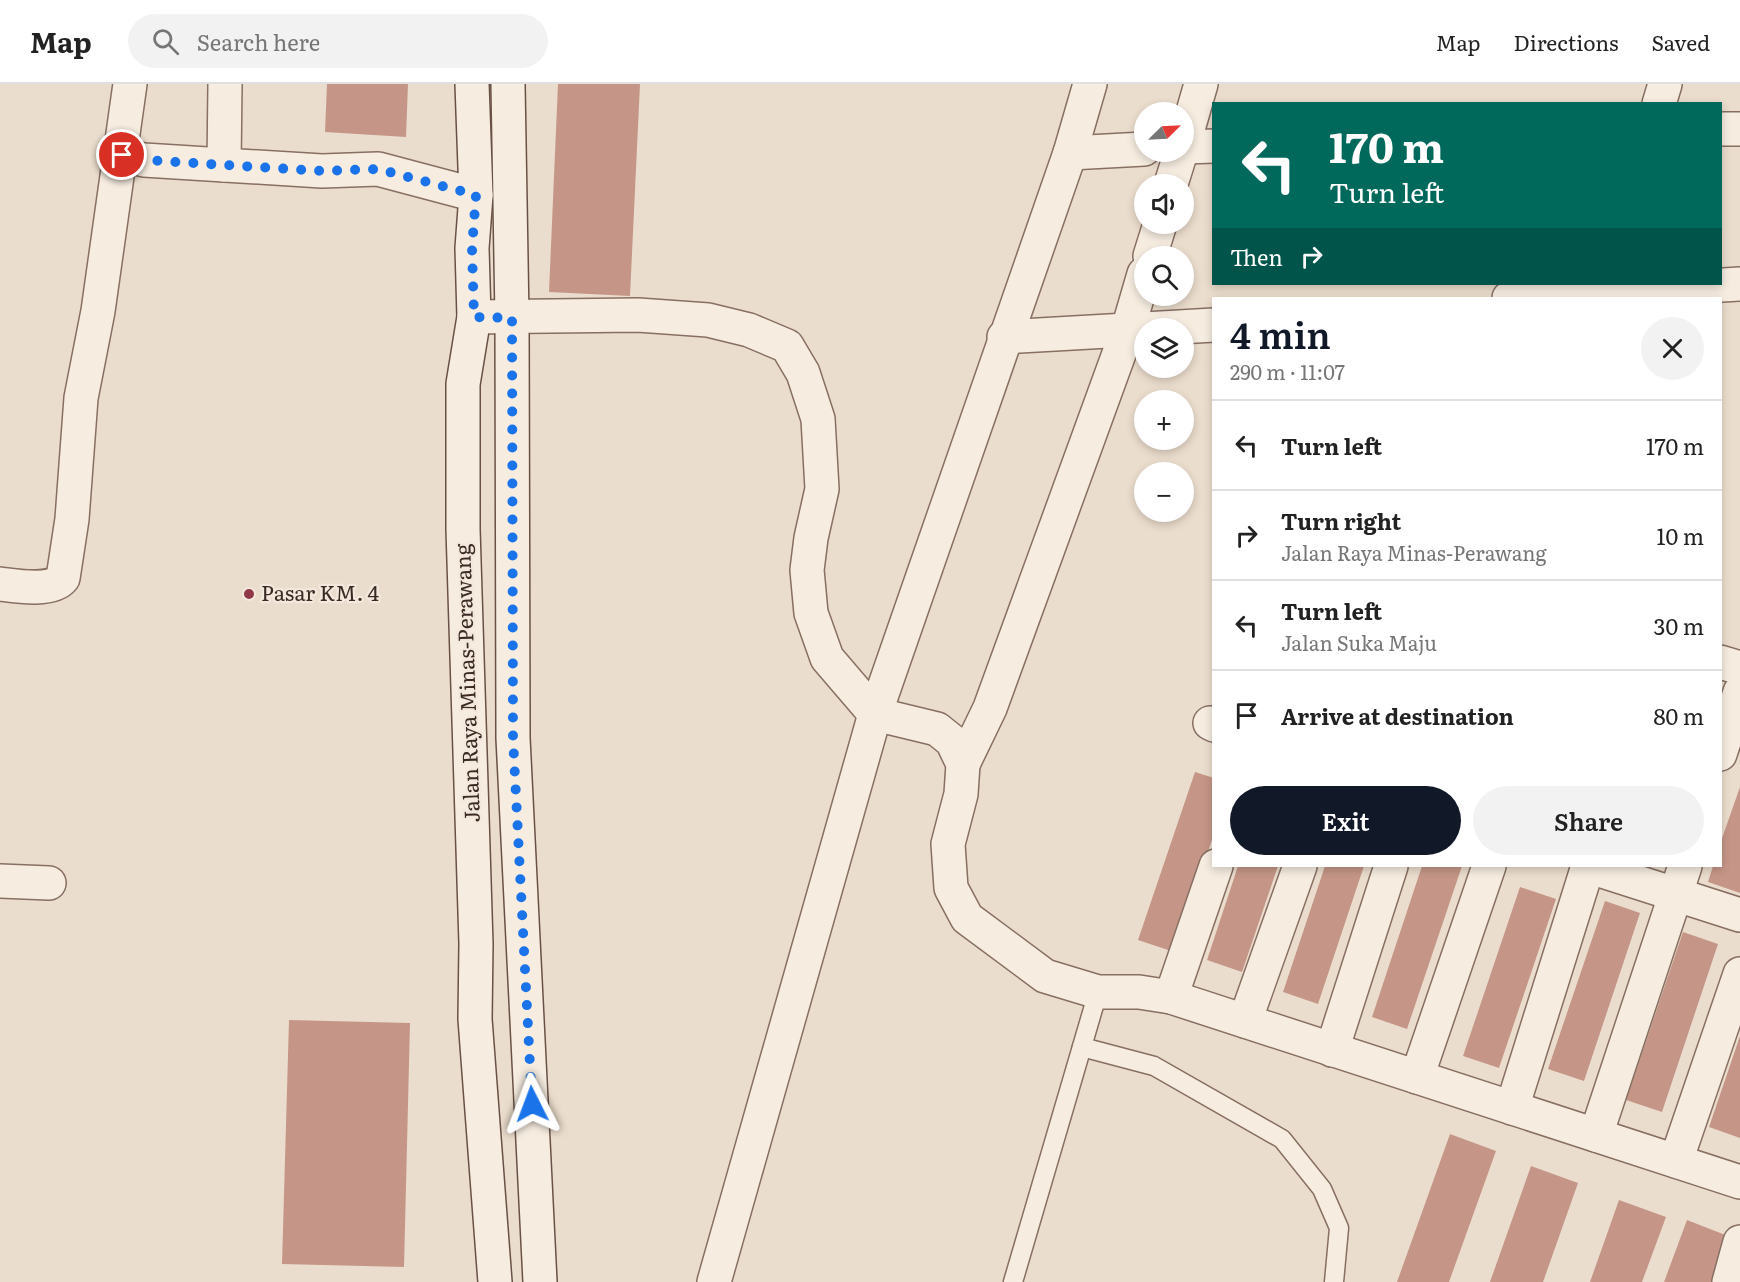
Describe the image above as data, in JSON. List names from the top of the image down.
{
  "streets": {
    "street": ["Jalan Raya Minas-Perawang"]
  },
  "places": ["Pasar KM. 4"],
  "north": "top right",
  "page": {
    "header": "Map",
    "search": "Search here",
    "nav": ["Map", "Directions", "Saved"],
    "map_buttons": ["+", "−"],
    "turn": ["170 m", "Turn left"],
    "then": "Then",
    "heading": ["4 min", "290 m · 11:07"],
    "list": [
      {
        "name": "Turn left",
        "value": "170 m"
      },
      {
        "name": "Turn right",
        "note": "Jalan Raya Minas-Perawang",
        "value": "10 m"
      },
      {
        "name": "Turn left",
        "note": "Jalan Suka Maju",
        "value": "30 m"
      },
      {
        "name": "Arrive at destination",
        "value": "80 m"
      }
    ],
    "buttons": ["Exit", "Share"]
  }
}
